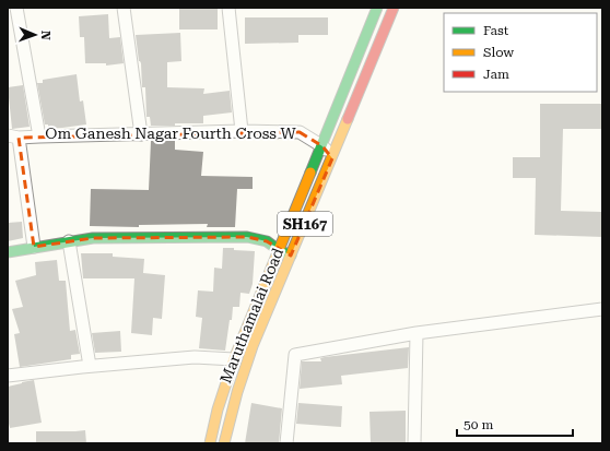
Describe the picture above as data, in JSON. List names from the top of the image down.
{
  "streets": {
    "main road": ["SH167", "Maruthamalai Road"],
    "street": ["Om Ganesh Nagar Fourth Cross W"]
  },
  "crossings": [
    ["Om Ganesh Nagar Fourth Cross W", "Maruthamalai Road"]
  ],
  "legend": ["Fast", "Slow", "Jam"],
  "scale_bar": "50 m",
  "north": "right"
}
